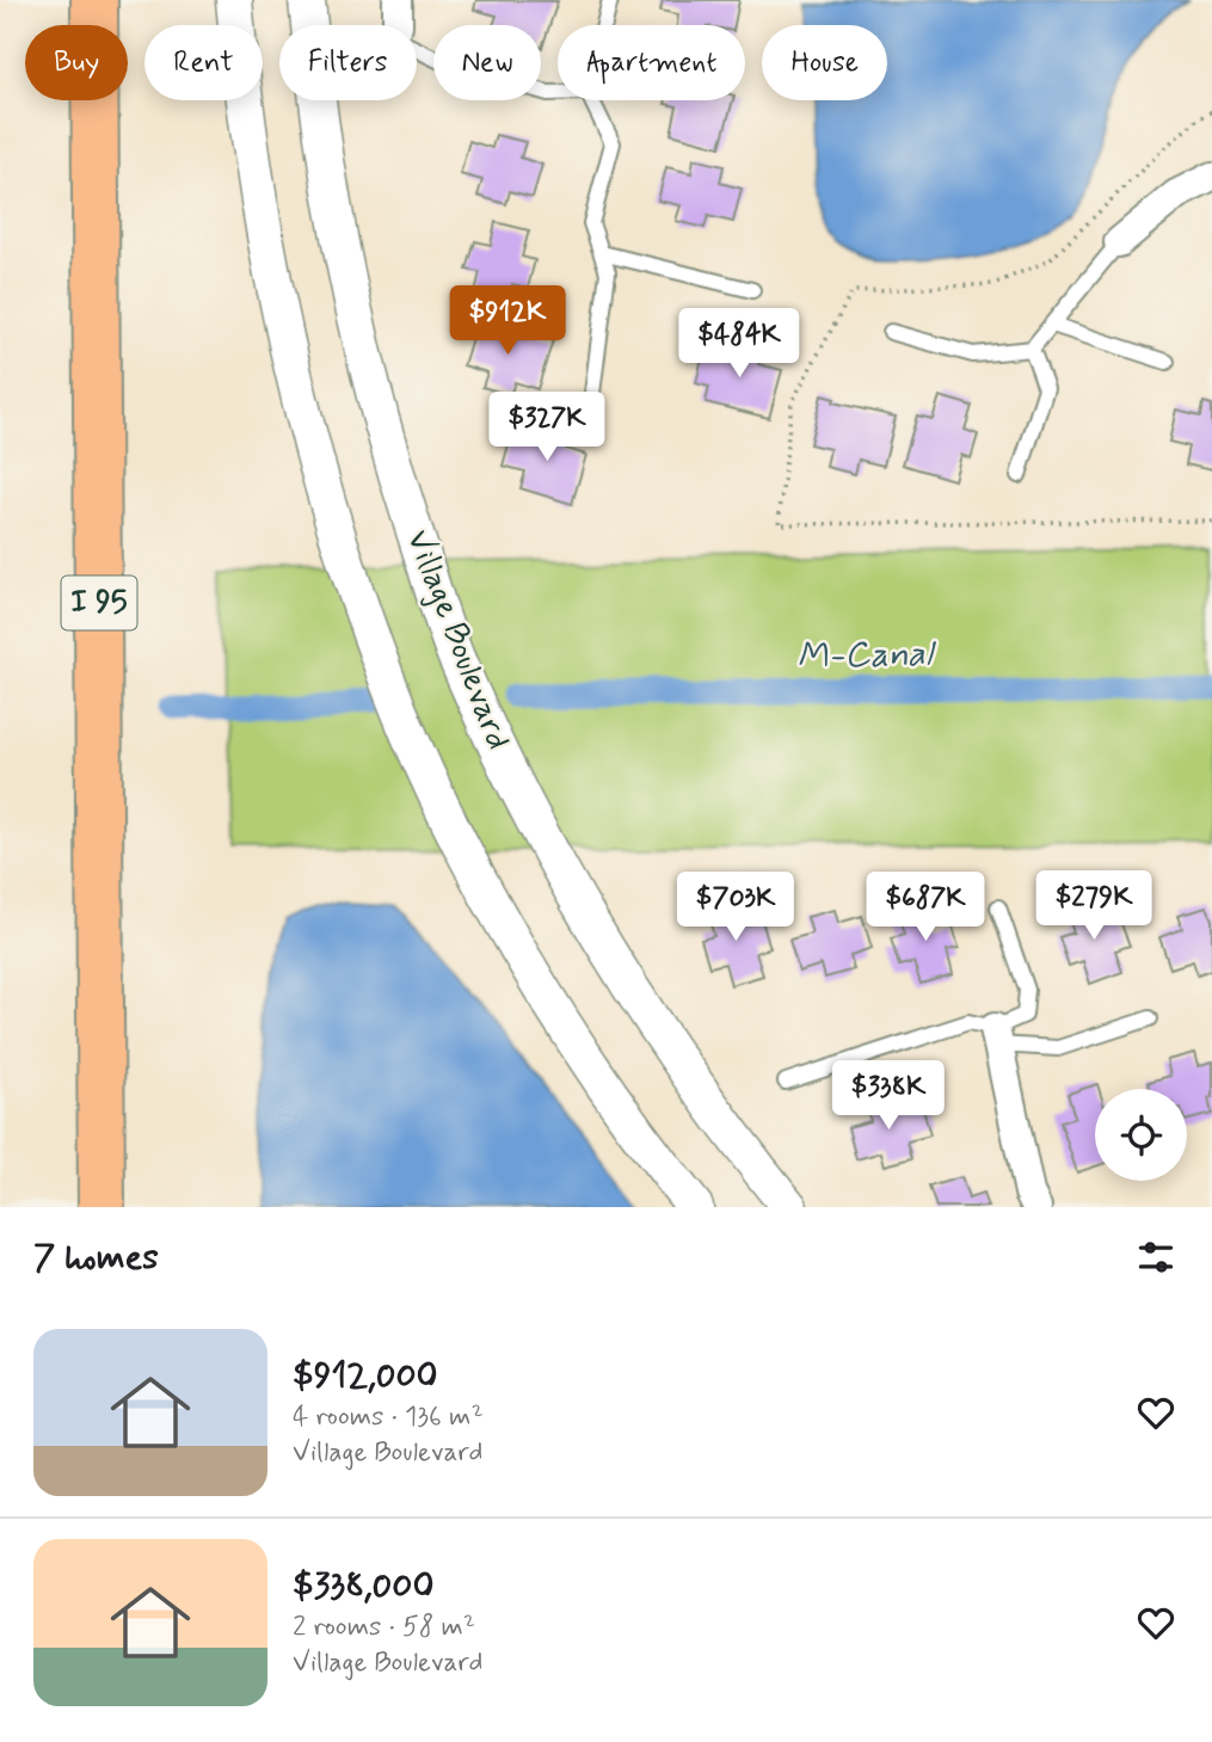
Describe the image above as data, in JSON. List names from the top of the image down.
{
  "streets": {
    "highway": ["I 95"],
    "street": ["Village Boulevard"]
  },
  "water": ["M-Canal"],
  "page": {
    "chip": [
      "Buy",
      "Rent",
      "Filters",
      "New",
      "Apartment",
      "House"
    ],
    "price": [
      "$912K",
      "$484K",
      "$327K",
      "$279K",
      "$703K",
      "$687K",
      "$338K"
    ],
    "heading": "7 homes",
    "list": [
      {
        "name": "$912,000",
        "note": "4 rooms · 136 m² · Village Boulevard"
      },
      {
        "name": "$338,000",
        "note": "2 rooms · 58 m² · Village Boulevard"
      }
    ]
  }
}
